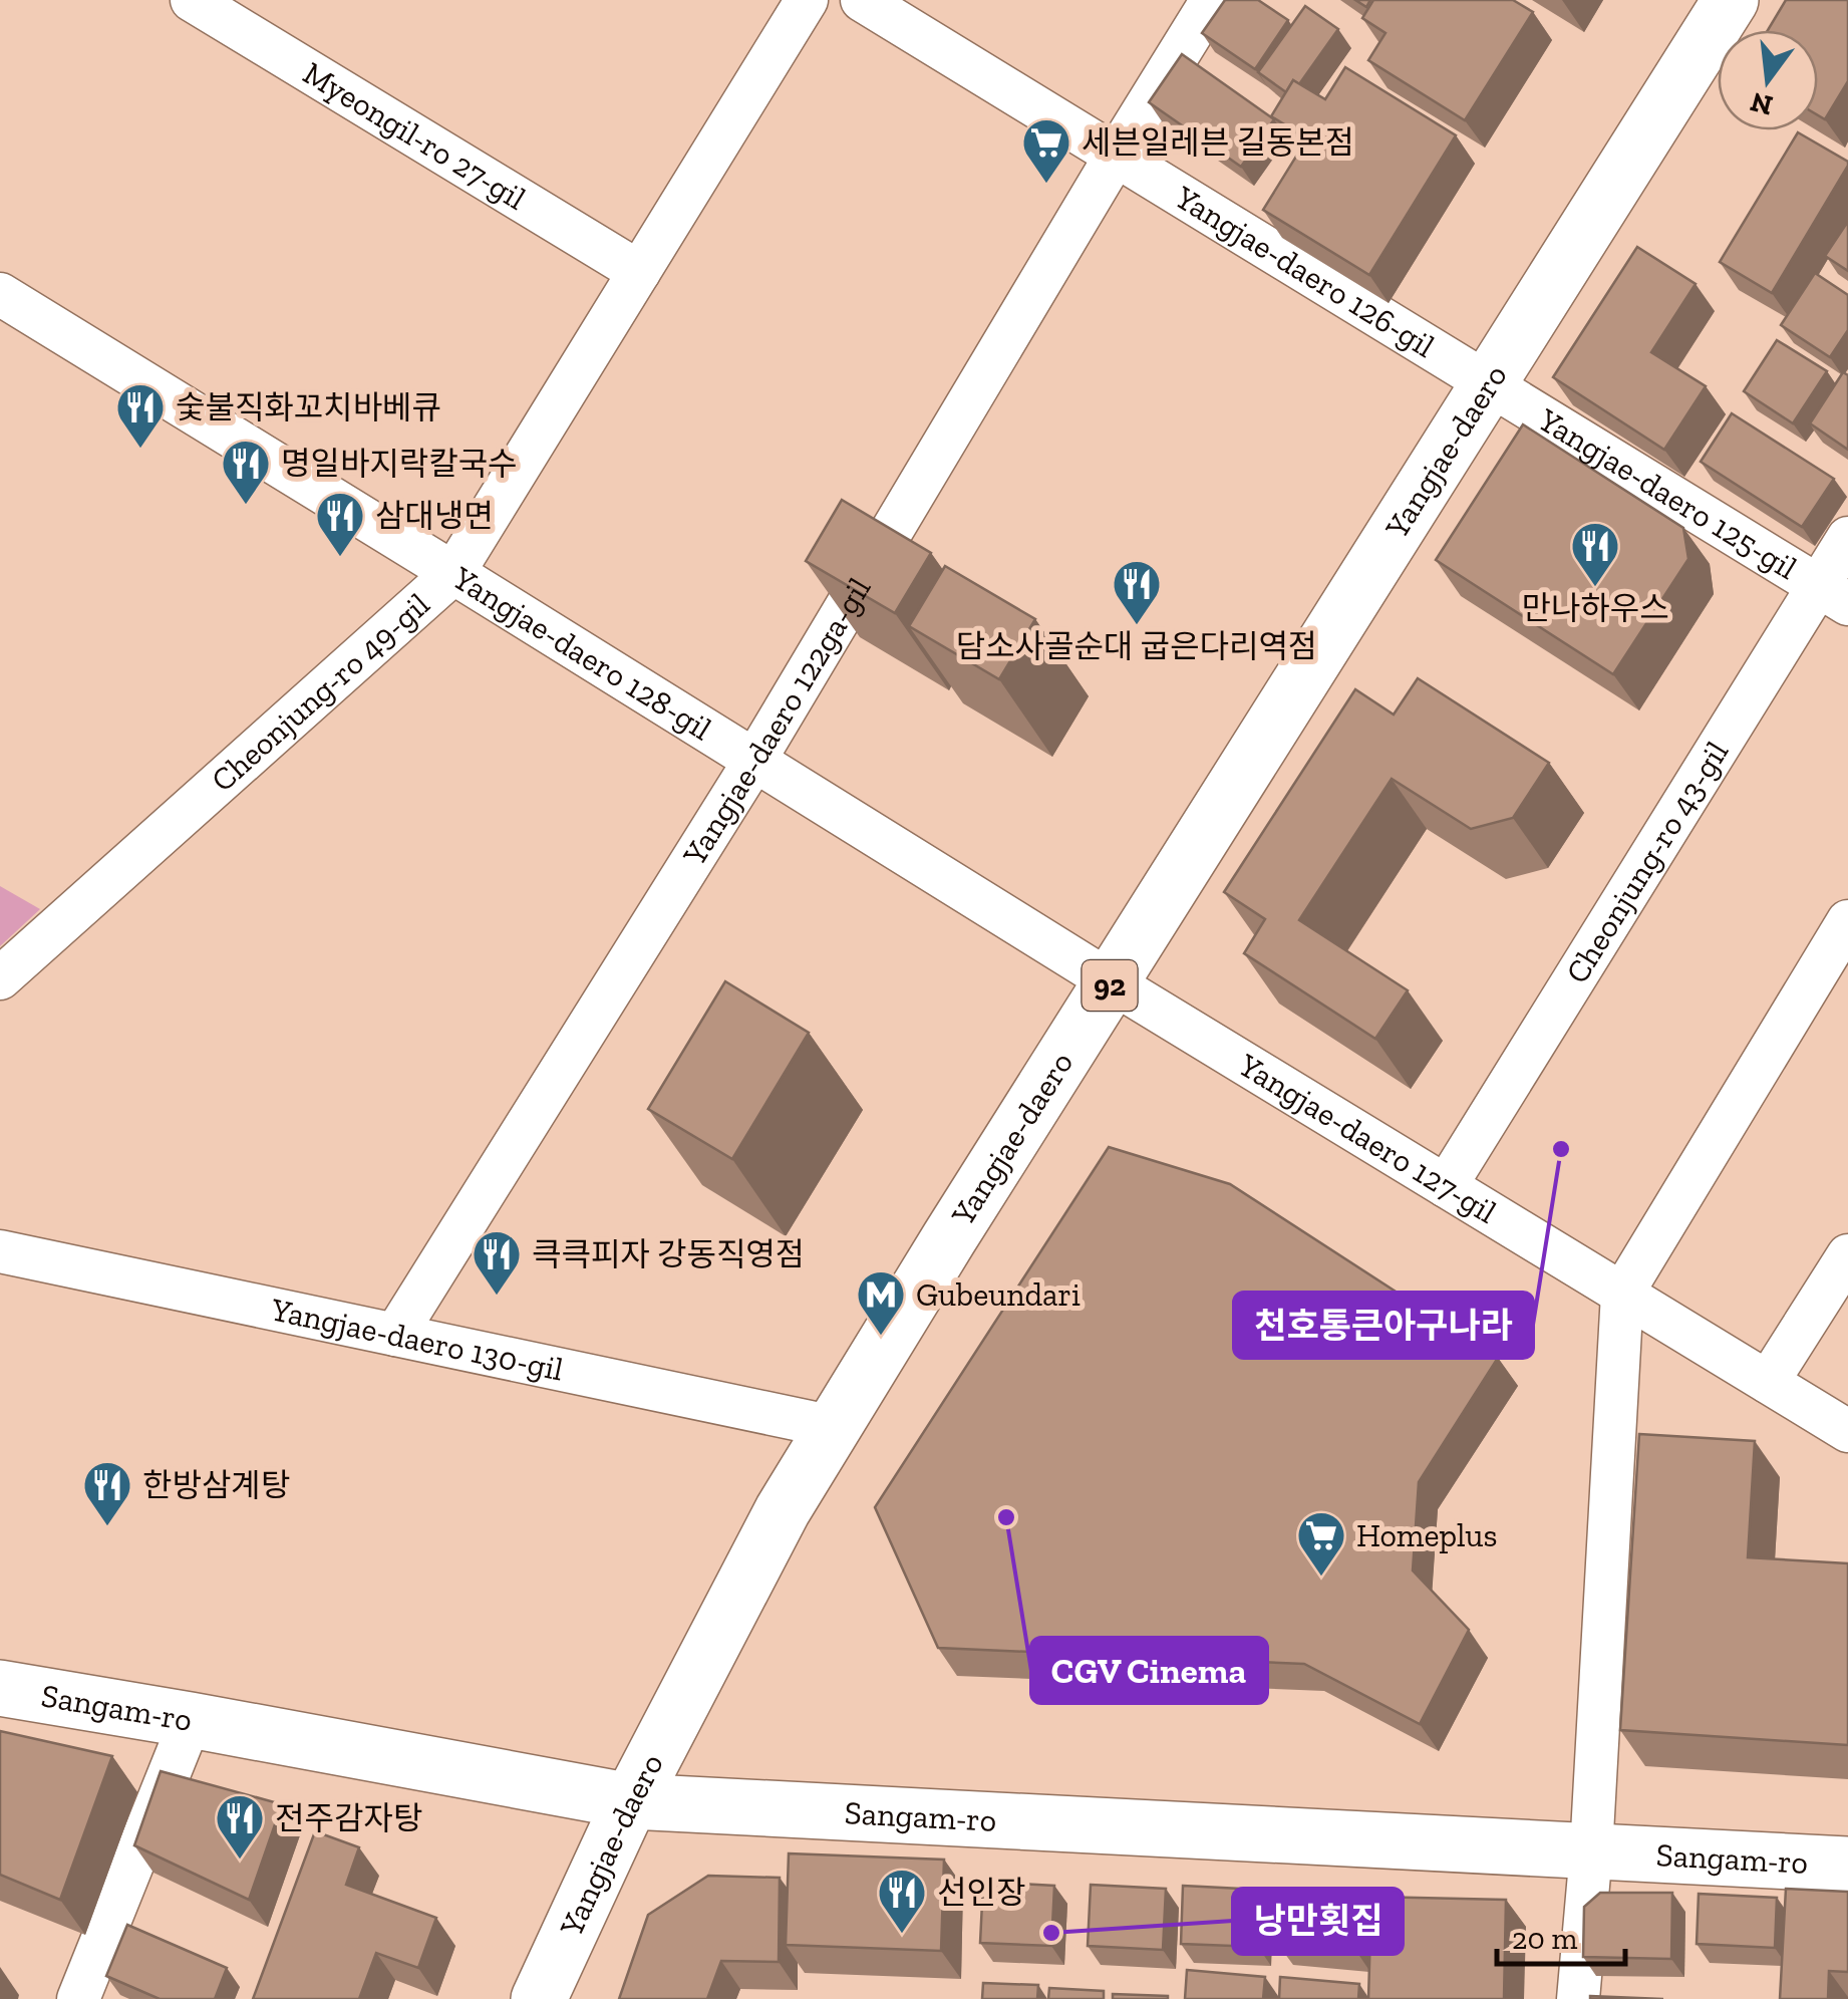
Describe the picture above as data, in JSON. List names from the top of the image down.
{
  "streets": {
    "main road": ["Yangjae-daero", "92", "Sangam-ro"],
    "street": [
      "Myeongil-ro 27-gil",
      "Yangjae-daero 126-gil",
      "Yangjae-daero 125-gil",
      "Yangjae-daero 128-gil",
      "Cheonjung-ro 49-gil",
      "Yangjae-daero 122ga-gil",
      "Cheonjung-ro 43-gil",
      "Yangjae-daero 127-gil",
      "Yangjae-daero 130-gil"
    ]
  },
  "crossings": [
    ["Myeongil-ro 27-gil", "Cheonjung-ro 49-gil"],
    ["Yangjae-daero 126-gil", "Yangjae-daero"],
    ["Yangjae-daero 126-gil", "Yangjae-daero 125-gil"],
    ["Yangjae-daero 126-gil", "Yangjae-daero 122ga-gil"],
    ["Yangjae-daero", "Yangjae-daero 125-gil"],
    ["Yangjae-daero", "Yangjae-daero 128-gil"],
    ["Yangjae-daero", "Yangjae-daero 127-gil"],
    ["Yangjae-daero", "Yangjae-daero 130-gil"],
    ["Yangjae-daero", "Sangam-ro"],
    ["Yangjae-daero 125-gil", "Cheonjung-ro 43-gil"],
    ["Yangjae-daero 128-gil", "Cheonjung-ro 49-gil"],
    ["Yangjae-daero 128-gil", "Yangjae-daero 122ga-gil"],
    ["Yangjae-daero 128-gil", "Yangjae-daero 127-gil"],
    ["Yangjae-daero 122ga-gil", "Yangjae-daero 130-gil"],
    ["Cheonjung-ro 43-gil", "Yangjae-daero 127-gil"]
  ],
  "places": {
    "supermarket": ["세븐일레븐 길동본점", "Homeplus"],
    "restaurant": [
      "숯불직화꼬치바베큐",
      "명일바지락칼국수",
      "삼대냉면",
      "만나하우스",
      "담소사골순대 굽은다리역점",
      "큭큭피자 강동직영점",
      "한방삼계탕",
      "전주감자탕",
      "선인장"
    ],
    "other": ["천호통큰아구나라", "CGV Cinema", "낭만횟집"],
    "metro station": ["Gubeundari"]
  },
  "scale_bar": "20 m",
  "north": "bottom"
}
